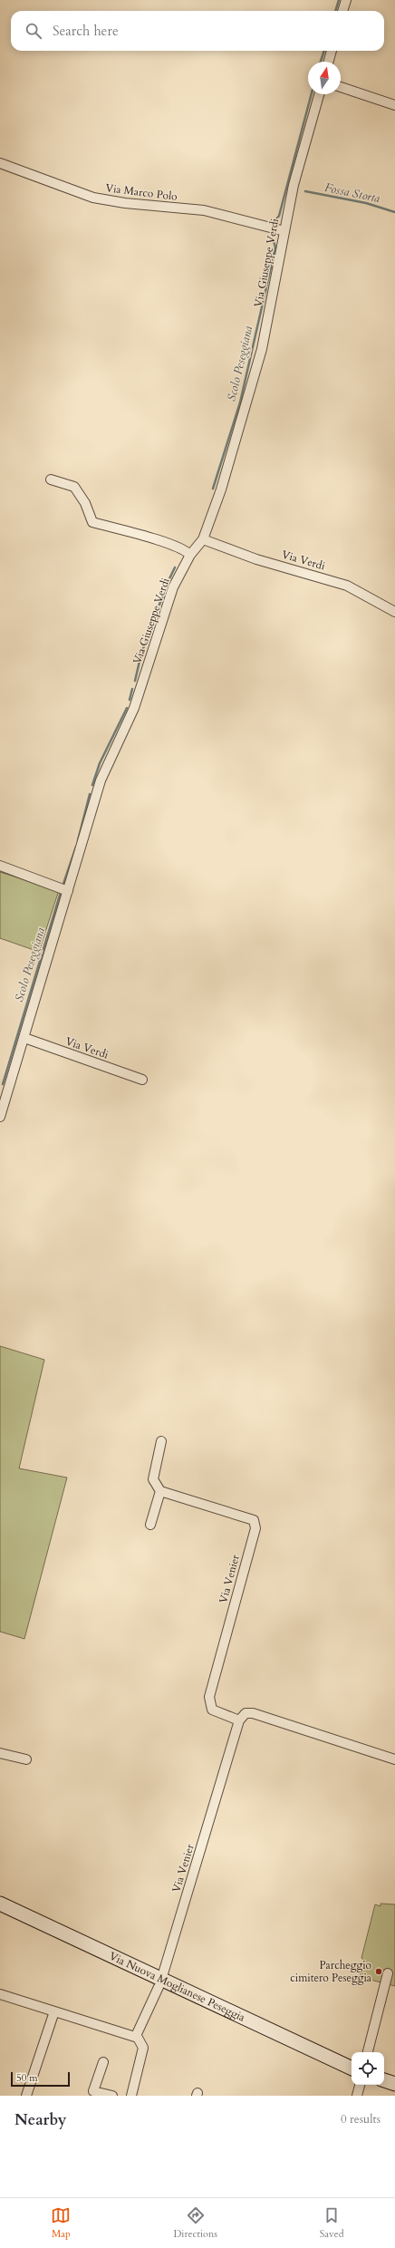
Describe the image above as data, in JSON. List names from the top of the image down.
{
  "streets": {
    "main road": ["Via Nuova Moglianese Peseggia"],
    "street": [
      "Via Marco Polo",
      "Via Giuseppe Verdi",
      "Via Verdi",
      "Via Venier"
    ]
  },
  "crossings": [
    ["Via Marco Polo", "Via Giuseppe Verdi"],
    ["Via Giuseppe Verdi", "Via Verdi"],
    ["Via Venier", "Via Nuova Moglianese Peseggia"]
  ],
  "water": ["Fossa Storta", "Scolo Peseggiana"],
  "places": ["Parcheggio cimitero Peseggia"],
  "scale_bar": "50 m",
  "north": "top",
  "page": {
    "search": "Search here",
    "scale": "50 m",
    "heading": ["Nearby", "0 results"],
    "nav": ["Map", "Directions", "Saved"]
  }
}
